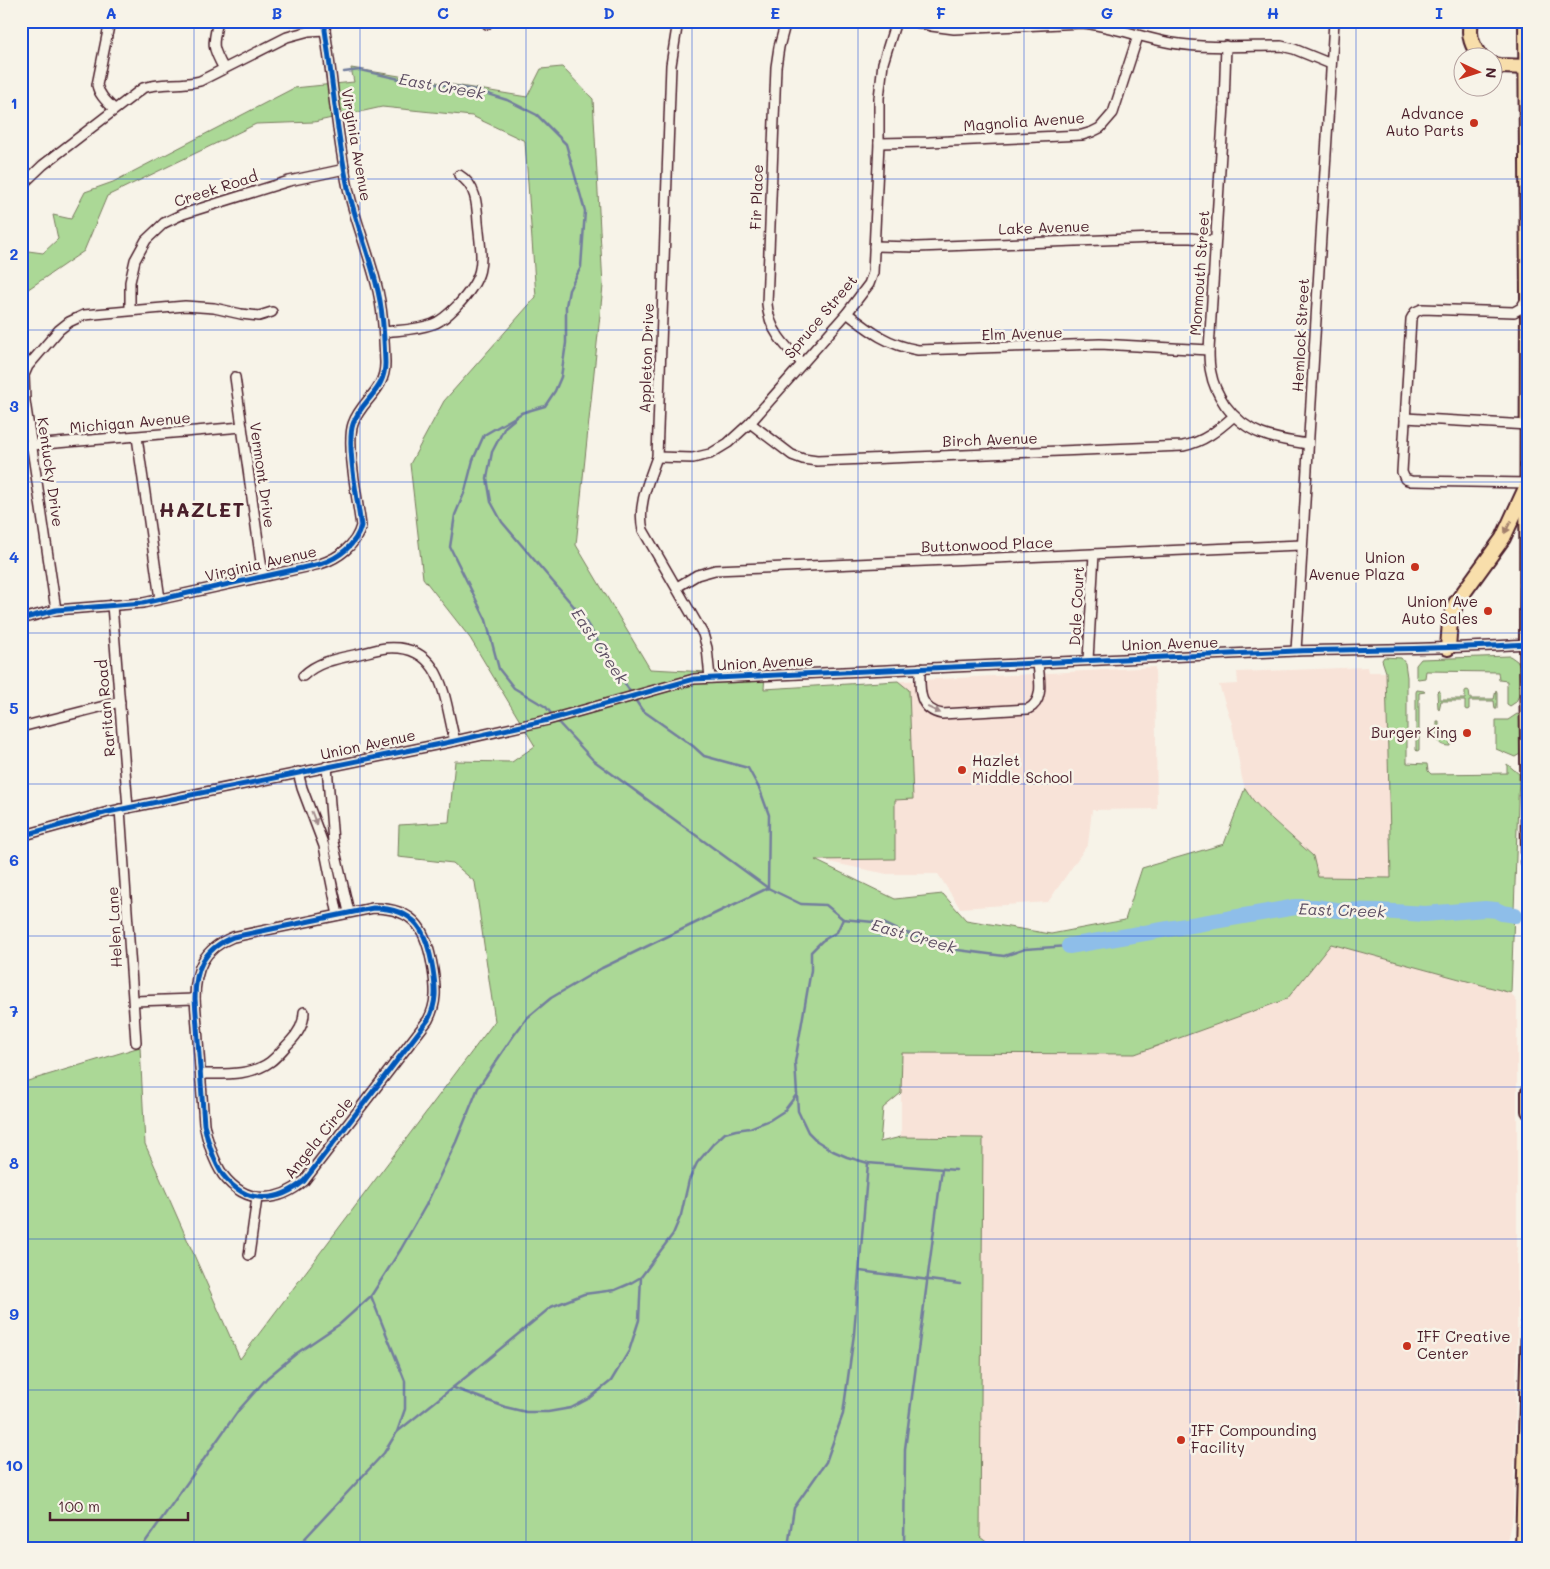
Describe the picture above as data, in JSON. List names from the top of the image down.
{
  "streets": {
    "street": [
      "Magnolia Avenue",
      "Virginia Avenue",
      "Creek Road",
      "Fir Place",
      "Lake Avenue",
      "Monmouth Street",
      "Spruce Street",
      "Elm Avenue",
      "Hemlock Street",
      "Appleton Drive",
      "Michigan Avenue",
      "Birch Avenue",
      "Kentucky Drive",
      "Vermont Drive",
      "Buttonwood Place",
      "Dale Court",
      "Union Avenue",
      "Raritan Road",
      "Helen Lane",
      "Angela Circle"
    ]
  },
  "crossings": [
    ["Magnolia Avenue", "Spruce Street"],
    ["Virginia Avenue", "Creek Road"],
    ["Virginia Avenue", "Kentucky Drive"],
    ["Virginia Avenue", "Vermont Drive"],
    ["Virginia Avenue", "Raritan Road"],
    ["Creek Road", "Kentucky Drive"],
    ["Fir Place", "Spruce Street"],
    ["Lake Avenue", "Monmouth Street"],
    ["Lake Avenue", "Spruce Street"],
    ["Monmouth Street", "Elm Avenue"],
    ["Monmouth Street", "Hemlock Street"],
    ["Monmouth Street", "Birch Avenue"],
    ["Spruce Street", "Elm Avenue"],
    ["Spruce Street", "Appleton Drive"],
    ["Spruce Street", "Birch Avenue"],
    ["Hemlock Street", "Buttonwood Place"],
    ["Hemlock Street", "Union Avenue"],
    ["Appleton Drive", "Buttonwood Place"],
    ["Appleton Drive", "Union Avenue"],
    ["Michigan Avenue", "Kentucky Drive"],
    ["Michigan Avenue", "Vermont Drive"],
    ["Buttonwood Place", "Dale Court"],
    ["Dale Court", "Union Avenue"],
    ["Union Avenue", "Raritan Road"],
    ["Union Avenue", "Helen Lane"],
    ["Raritan Road", "Helen Lane"]
  ],
  "districts": ["HAZLET"],
  "water": ["East Creek"],
  "places": [
    "Advance Auto Parts",
    "Union Avenue Plaza",
    "Union Ave Auto Sales",
    "Burger King",
    "Hazlet Middle School",
    "IFF Creative Center",
    "IFF Compounding Facility"
  ],
  "scale_bar": "100 m",
  "north": "right",
  "grid": {
    "columns": [
      "A",
      "B",
      "C",
      "D",
      "E",
      "F",
      "G",
      "H",
      "I"
    ],
    "rows": [
      "1",
      "2",
      "3",
      "4",
      "5",
      "6",
      "7",
      "8",
      "9",
      "10"
    ]
  }
}
